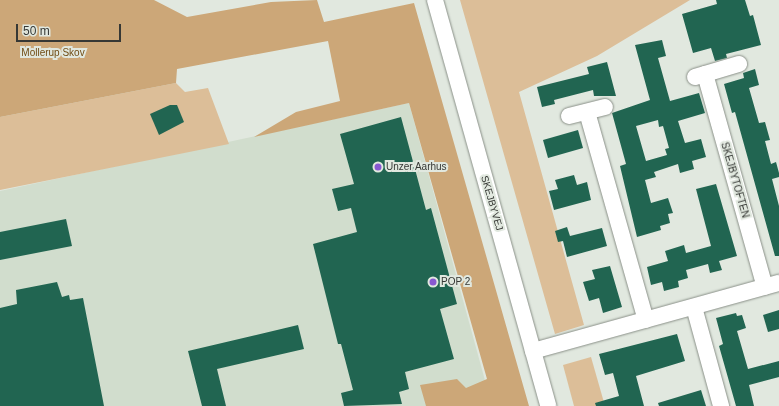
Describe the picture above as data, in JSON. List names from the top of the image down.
{
  "streets": {
    "street": ["SKEJBYTOFTEN", "SKEJBYVEJ"]
  },
  "crossings": [
    ["SKEJBYTOFTEN", "SKEJBYVEJ"]
  ],
  "parks": ["Mollerup Skov"],
  "places": ["Unzer Aarhus", "POP 2"],
  "scale_bar": "50 m"
}
